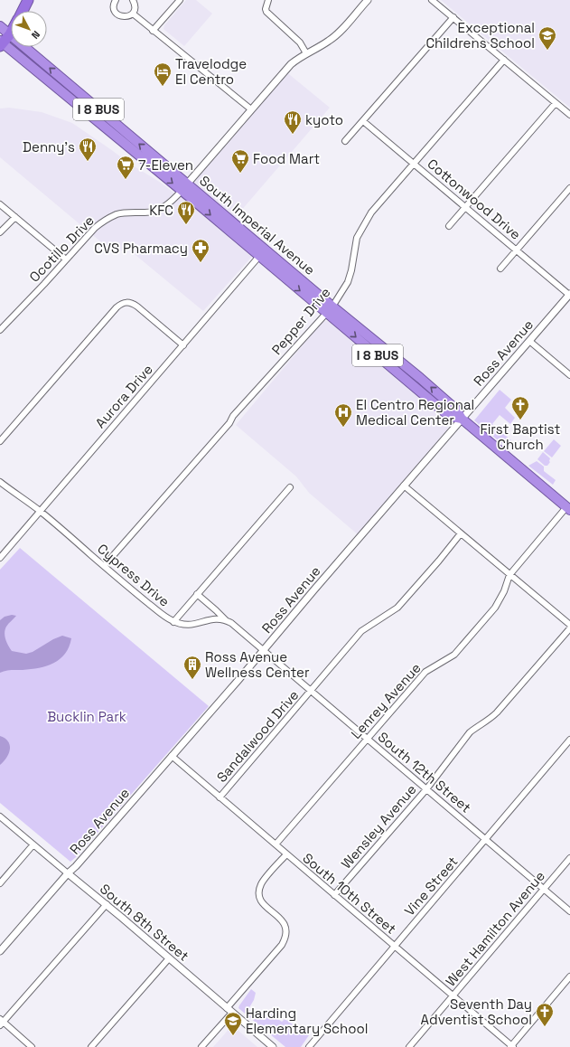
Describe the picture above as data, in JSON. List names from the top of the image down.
{
  "streets": {
    "highway": ["I 8 BUS", "South Imperial Avenue"],
    "street": [
      "Cottonwood Drive",
      "Ocotillo Drive",
      "Pepper Drive",
      "Ross Avenue",
      "Aurora Drive",
      "Cypress Drive",
      "Lenrey Avenue",
      "Sandalwood Drive",
      "South 12th Street",
      "Wensley Avenue",
      "Vine Street",
      "South 10th Street",
      "South 8th Street",
      "West Hamilton Avenue"
    ]
  },
  "crossings": [
    ["Cottonwood Drive", "Pepper Drive"],
    ["Cottonwood Drive", "Ross Avenue"],
    ["South Imperial Avenue", "Ocotillo Drive"],
    ["South Imperial Avenue", "Pepper Drive"],
    ["South Imperial Avenue", "Ross Avenue"],
    ["South Imperial Avenue", "Aurora Drive"],
    ["South Imperial Avenue", "Lenrey Avenue"],
    ["Pepper Drive", "Cypress Drive"],
    ["Ross Avenue", "South 12th Street"],
    ["Ross Avenue", "South 10th Street"],
    ["Ross Avenue", "South 8th Street"],
    ["Aurora Drive", "Cypress Drive"],
    ["Lenrey Avenue", "South 12th Street"],
    ["Lenrey Avenue", "South 10th Street"],
    ["Sandalwood Drive", "South 12th Street"],
    ["Sandalwood Drive", "South 10th Street"],
    ["South 12th Street", "Wensley Avenue"],
    ["South 12th Street", "Vine Street"],
    ["South 12th Street", "West Hamilton Avenue"],
    ["Wensley Avenue", "South 10th Street"],
    ["Vine Street", "South 10th Street"],
    ["South 10th Street", "West Hamilton Avenue"]
  ],
  "parks": ["Bucklin Park"],
  "places": {
    "school or university": ["Exceptional Childrens School", "Harding Elementary School"],
    "hotel": ["Travelodge El Centro"],
    "restaurant": ["kyoto", "Denny's", "KFC"],
    "supermarket": ["Food Mart", "7-Eleven"],
    "pharmacy": ["CVS Pharmacy"],
    "church": ["First Baptist Church", "Seventh Day Adventist School"],
    "hospital": ["El Centro Regional Medical Center"],
    "building": ["Ross Avenue Wellness Center"]
  },
  "north": "bottom right"
}
